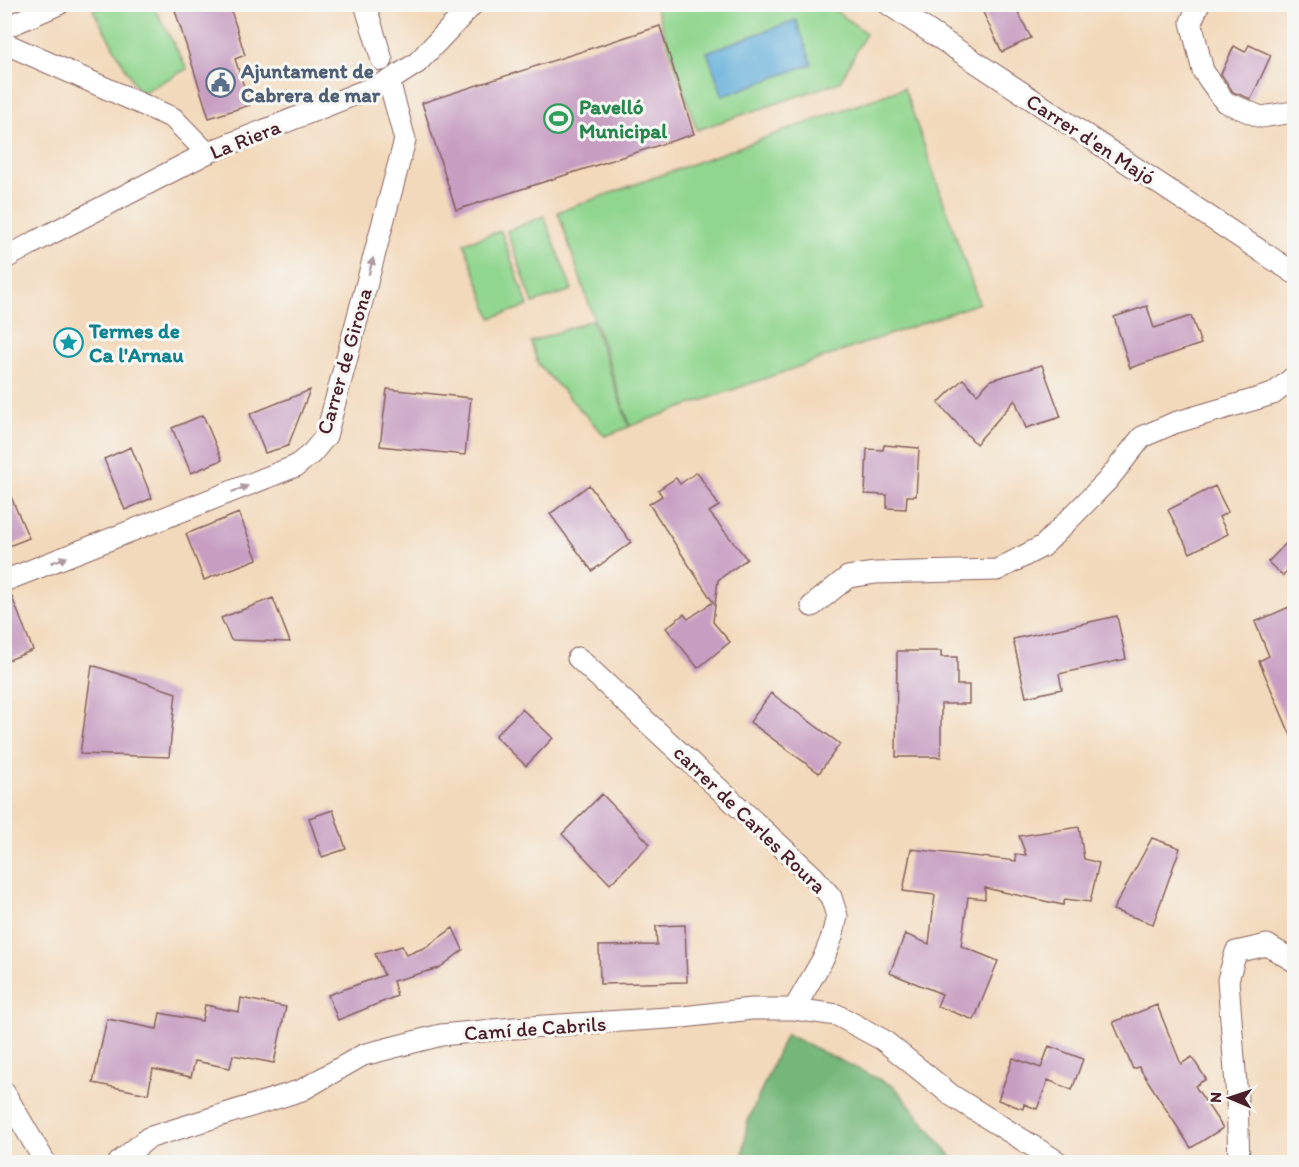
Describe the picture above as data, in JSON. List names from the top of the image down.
{
  "streets": {
    "street": [
      "La Riera",
      "Carrer d'en Majó",
      "Carrer de Girona",
      "carrer de Carles Roura",
      "Camí de Cabrils"
    ]
  },
  "crossings": [
    ["La Riera", "Carrer de Girona"],
    ["carrer de Carles Roura", "Camí de Cabrils"]
  ],
  "one_way": ["Carrer de Girona"],
  "places": {
    "public building": ["Ajuntament de Cabrera de mar"],
    "sports": ["Pavelló Municipal"],
    "place": ["Termes de Ca l'Arnau"]
  },
  "north": "left"
}
